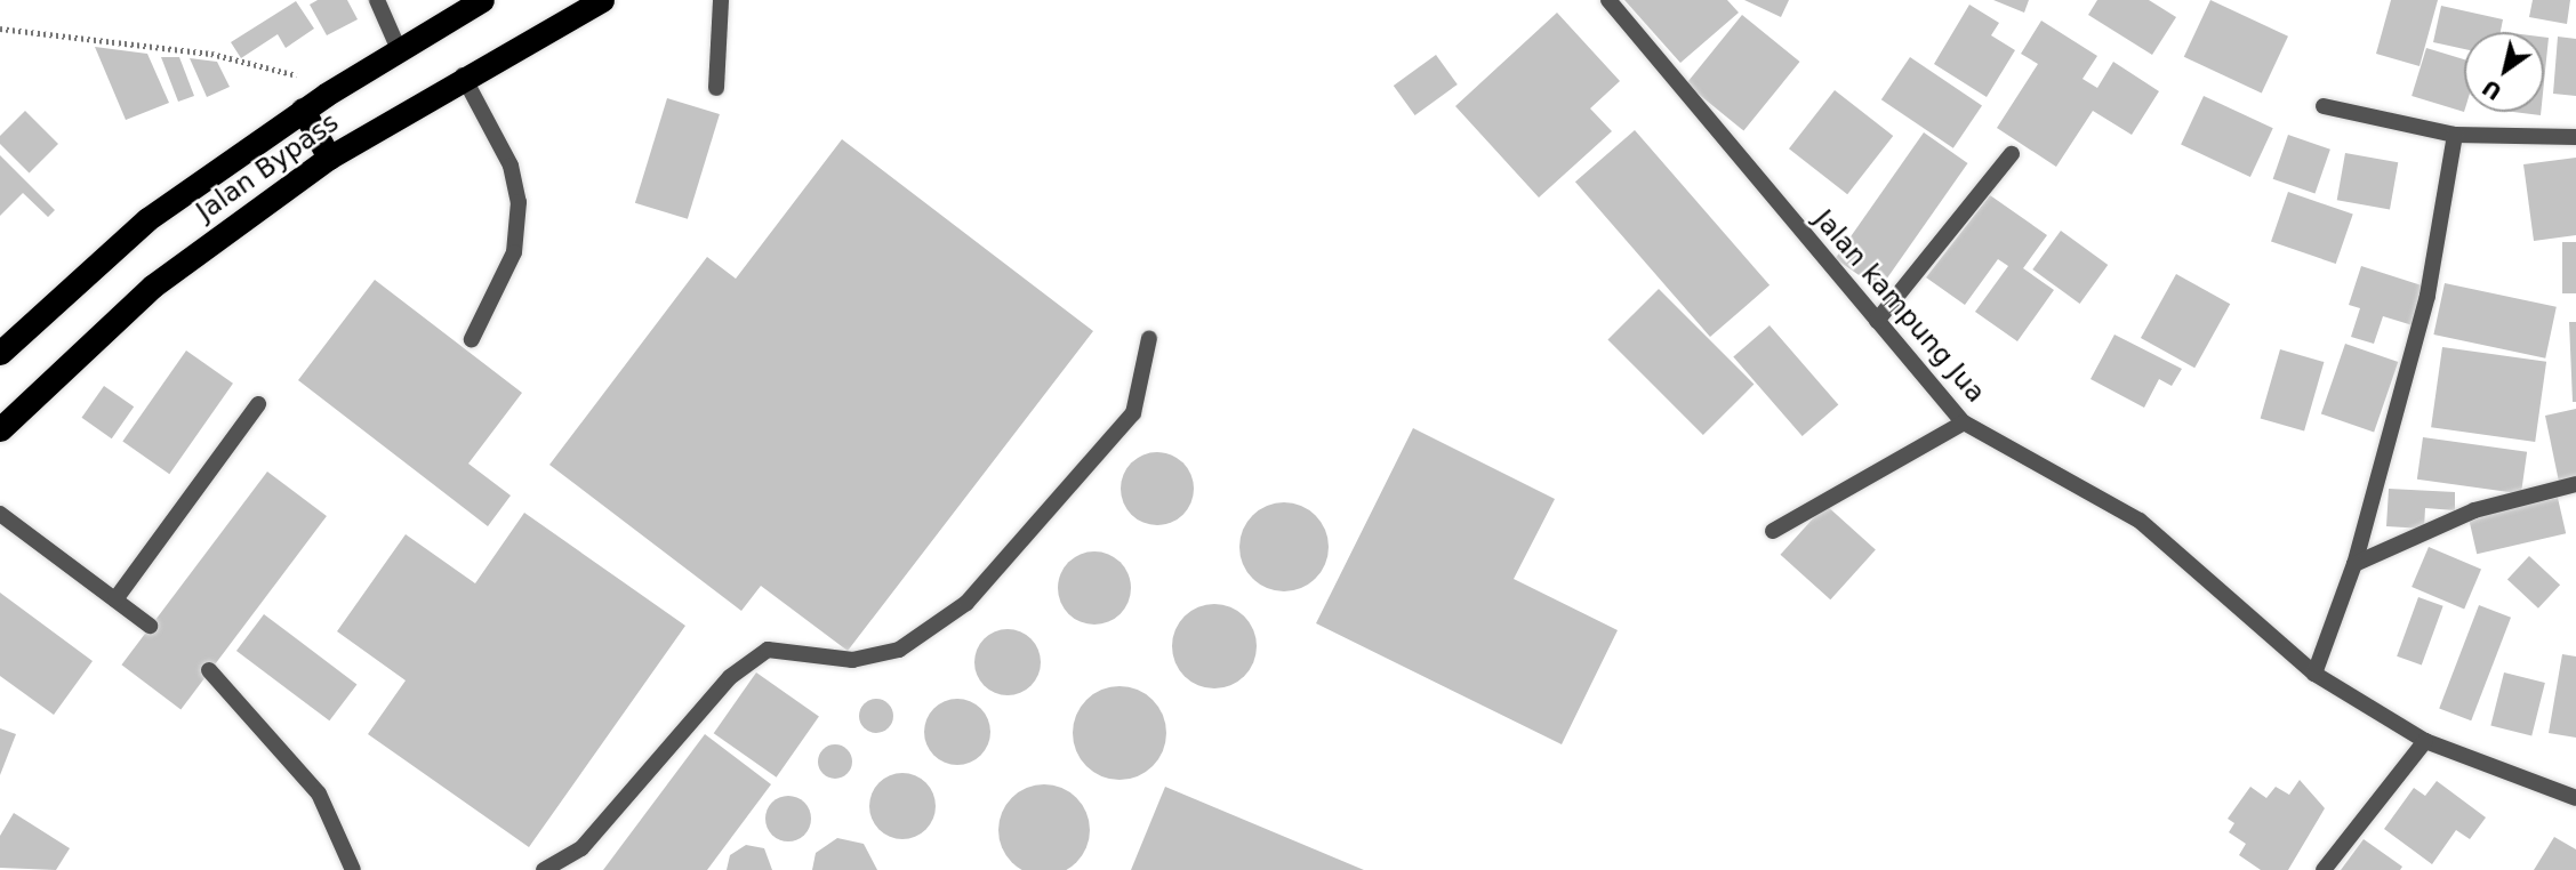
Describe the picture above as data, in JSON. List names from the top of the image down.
{
  "streets": {
    "highway": ["Jalan Bypass"],
    "street": ["Jalan kampung Jua"]
  },
  "north": "bottom left"
}
